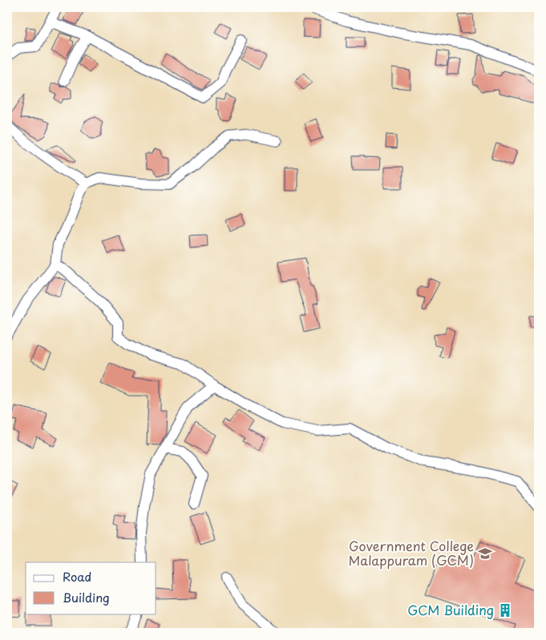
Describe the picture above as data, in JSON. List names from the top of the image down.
{
  "places": {
    "school or university": ["Government College Malappuram (GCM)"],
    "building": ["GCM Building"]
  },
  "legend": ["Road", "Building"]
}
